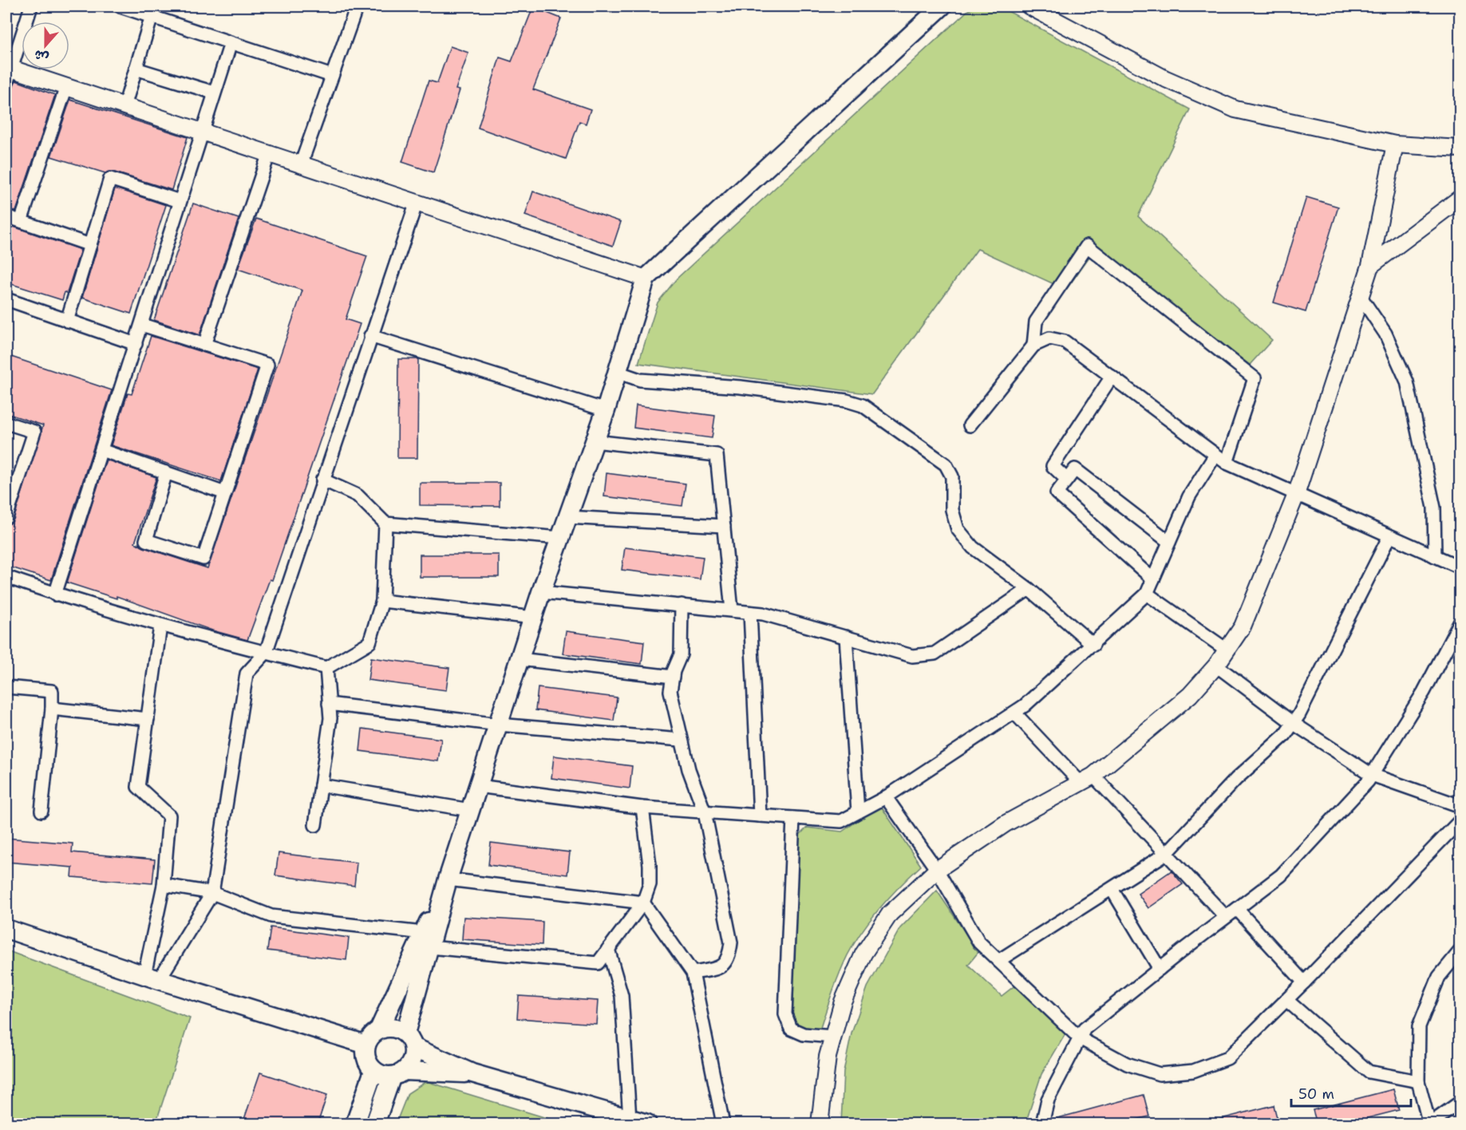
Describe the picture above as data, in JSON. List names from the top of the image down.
{
  "scale_bar": "50 m",
  "north": "bottom"
}
